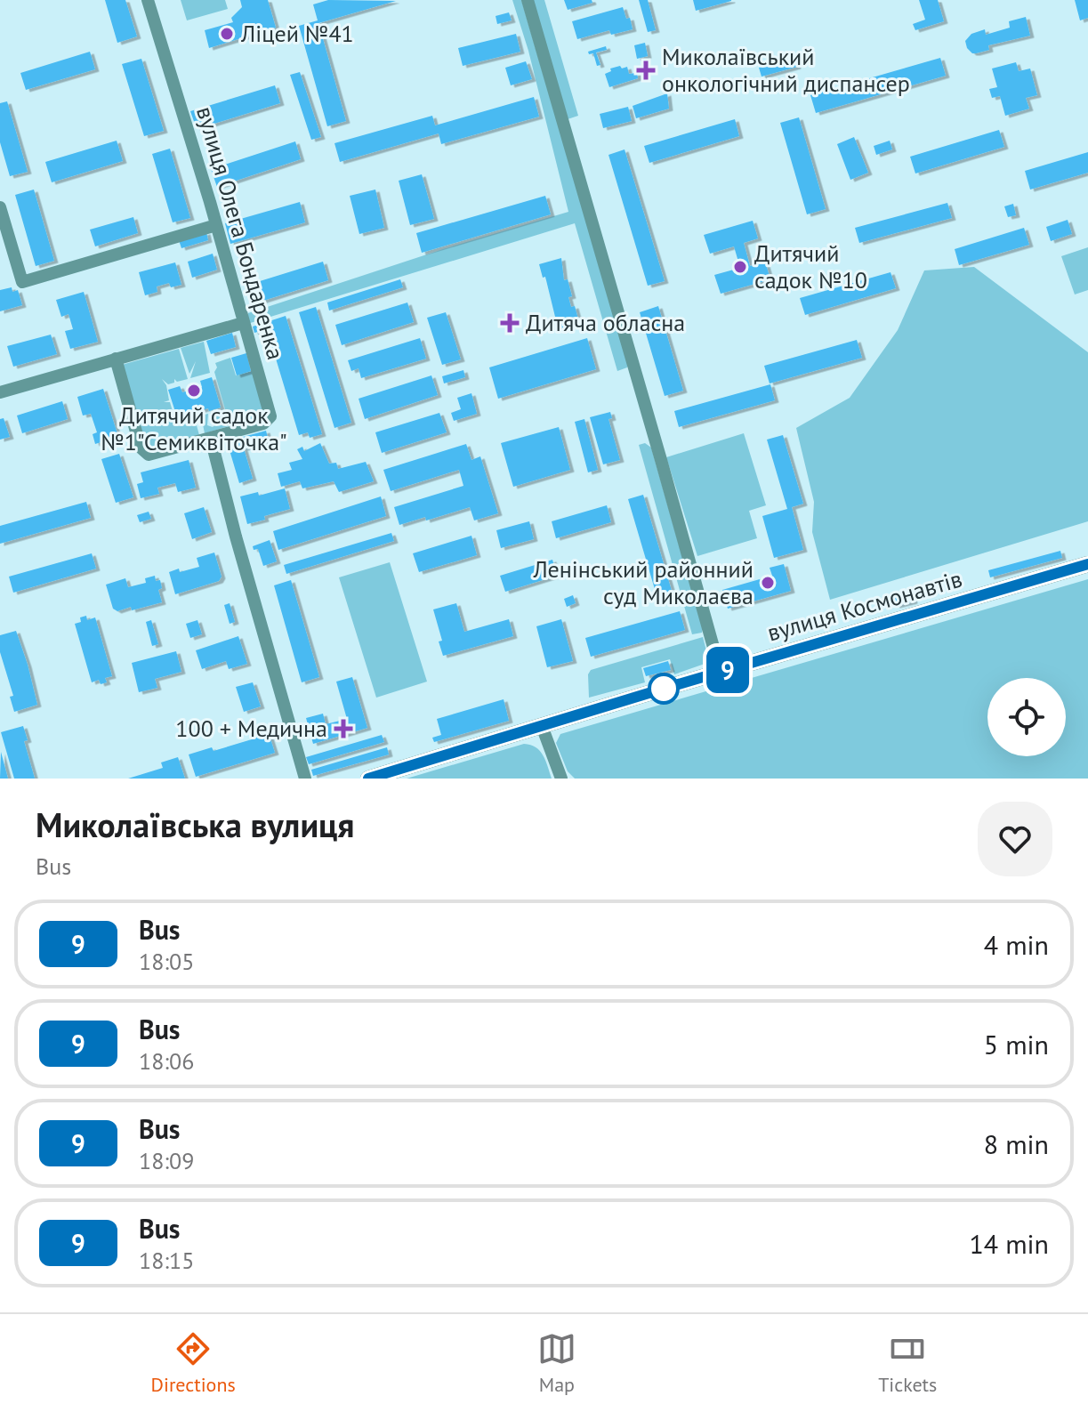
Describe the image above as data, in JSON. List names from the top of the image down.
{
  "streets": {
    "main road": ["вулиця Космонавтів"],
    "street": ["вулиця Олега Бондаренка"]
  },
  "places": {
    "other": [
      "Ліцей №41",
      "Дитячий садок №10",
      "Дитячий садок №1\"Семиквіточка\"",
      "Ленінський районний суд Миколаєва"
    ],
    "health": ["Миколаївський онкологічний диспансер", "Дитяча обласна", "100 + Медична"]
  },
  "lines": ["bus line 9"],
  "page": {
    "on_map": "9",
    "heading": ["Миколаївська вулиця", "Bus"],
    "list": [
      {
        "mark": "9",
        "name": "Bus",
        "note": "18:05",
        "value": "4 min"
      },
      {
        "mark": "9",
        "name": "Bus",
        "note": "18:06",
        "value": "5 min"
      },
      {
        "mark": "9",
        "name": "Bus",
        "note": "18:09",
        "value": "8 min"
      },
      {
        "mark": "9",
        "name": "Bus",
        "note": "18:15",
        "value": "14 min"
      }
    ],
    "tabs": ["Directions", "Map", "Tickets"]
  }
}
